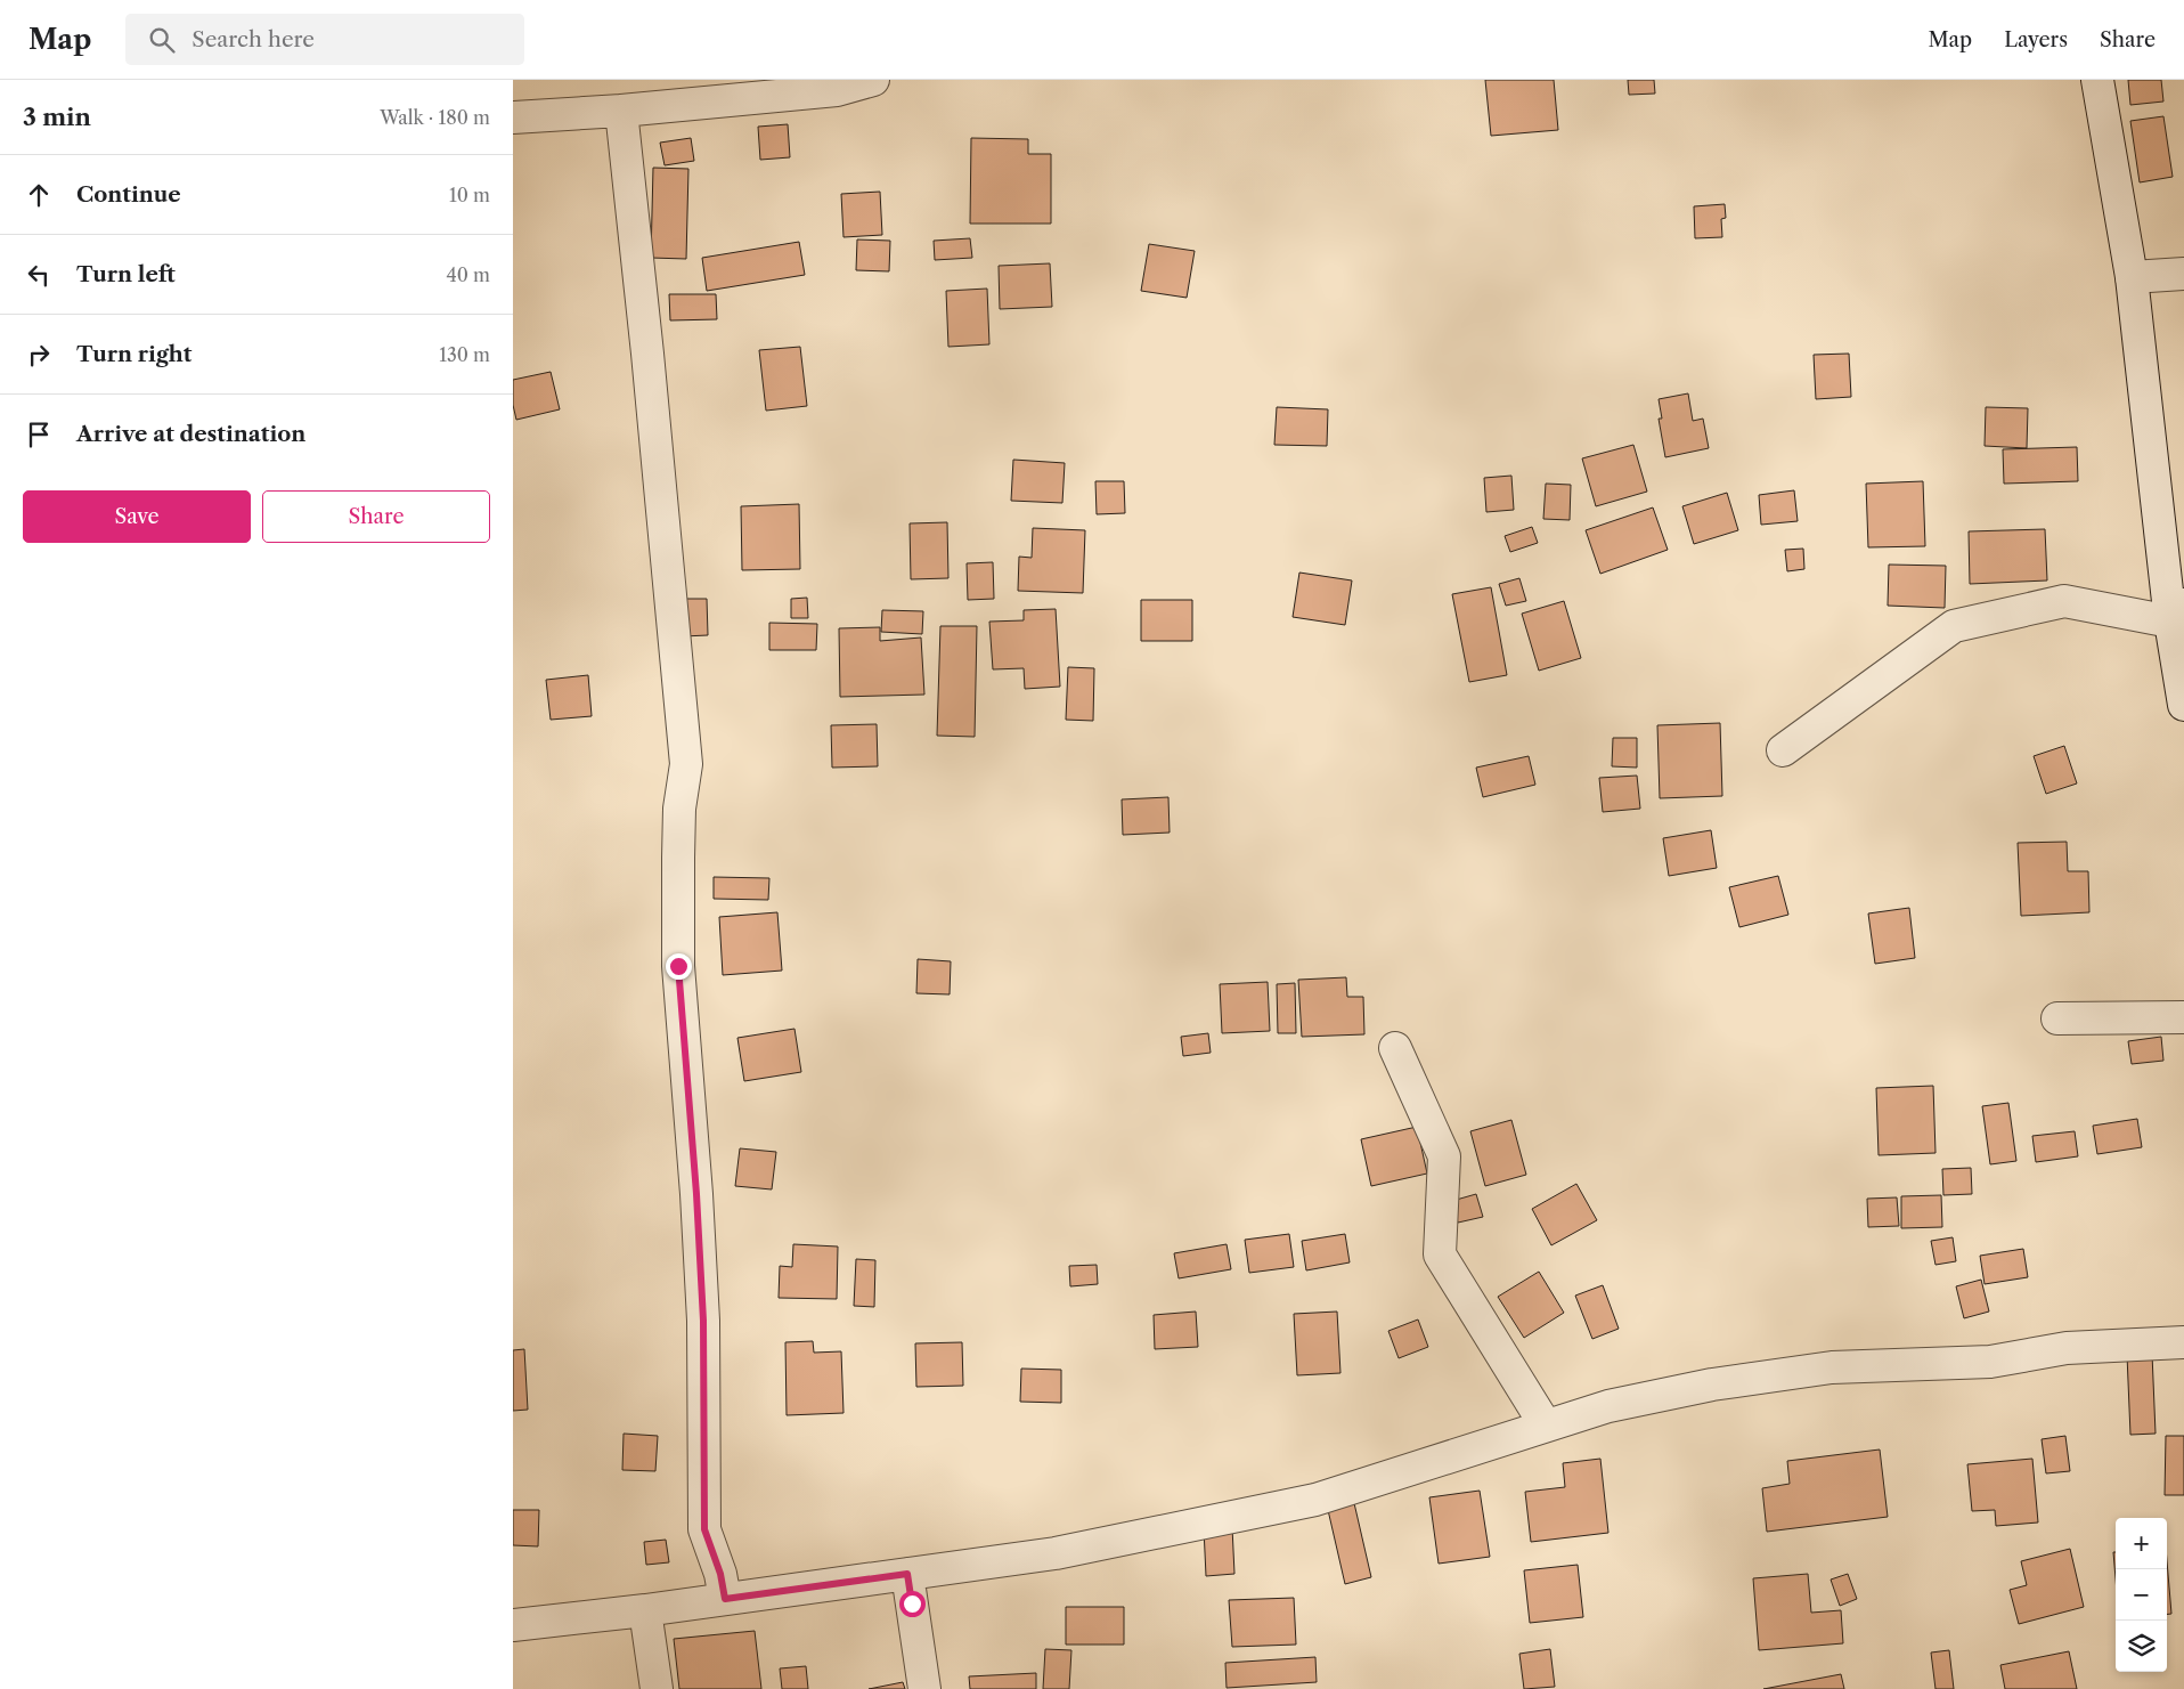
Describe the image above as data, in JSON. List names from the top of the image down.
{
  "page": {
    "header": "Map",
    "search": "Search here",
    "nav": ["Map", "Layers", "Share"],
    "heading": ["3 min", "Walk · 180 m"],
    "list": [
      ["Continue", "10 m"],
      ["Turn left", "40 m"],
      ["Turn right", "130 m"],
      "Arrive at destination"
    ],
    "buttons": ["Save", "Share"],
    "map_buttons": ["+", "−"]
  }
}
